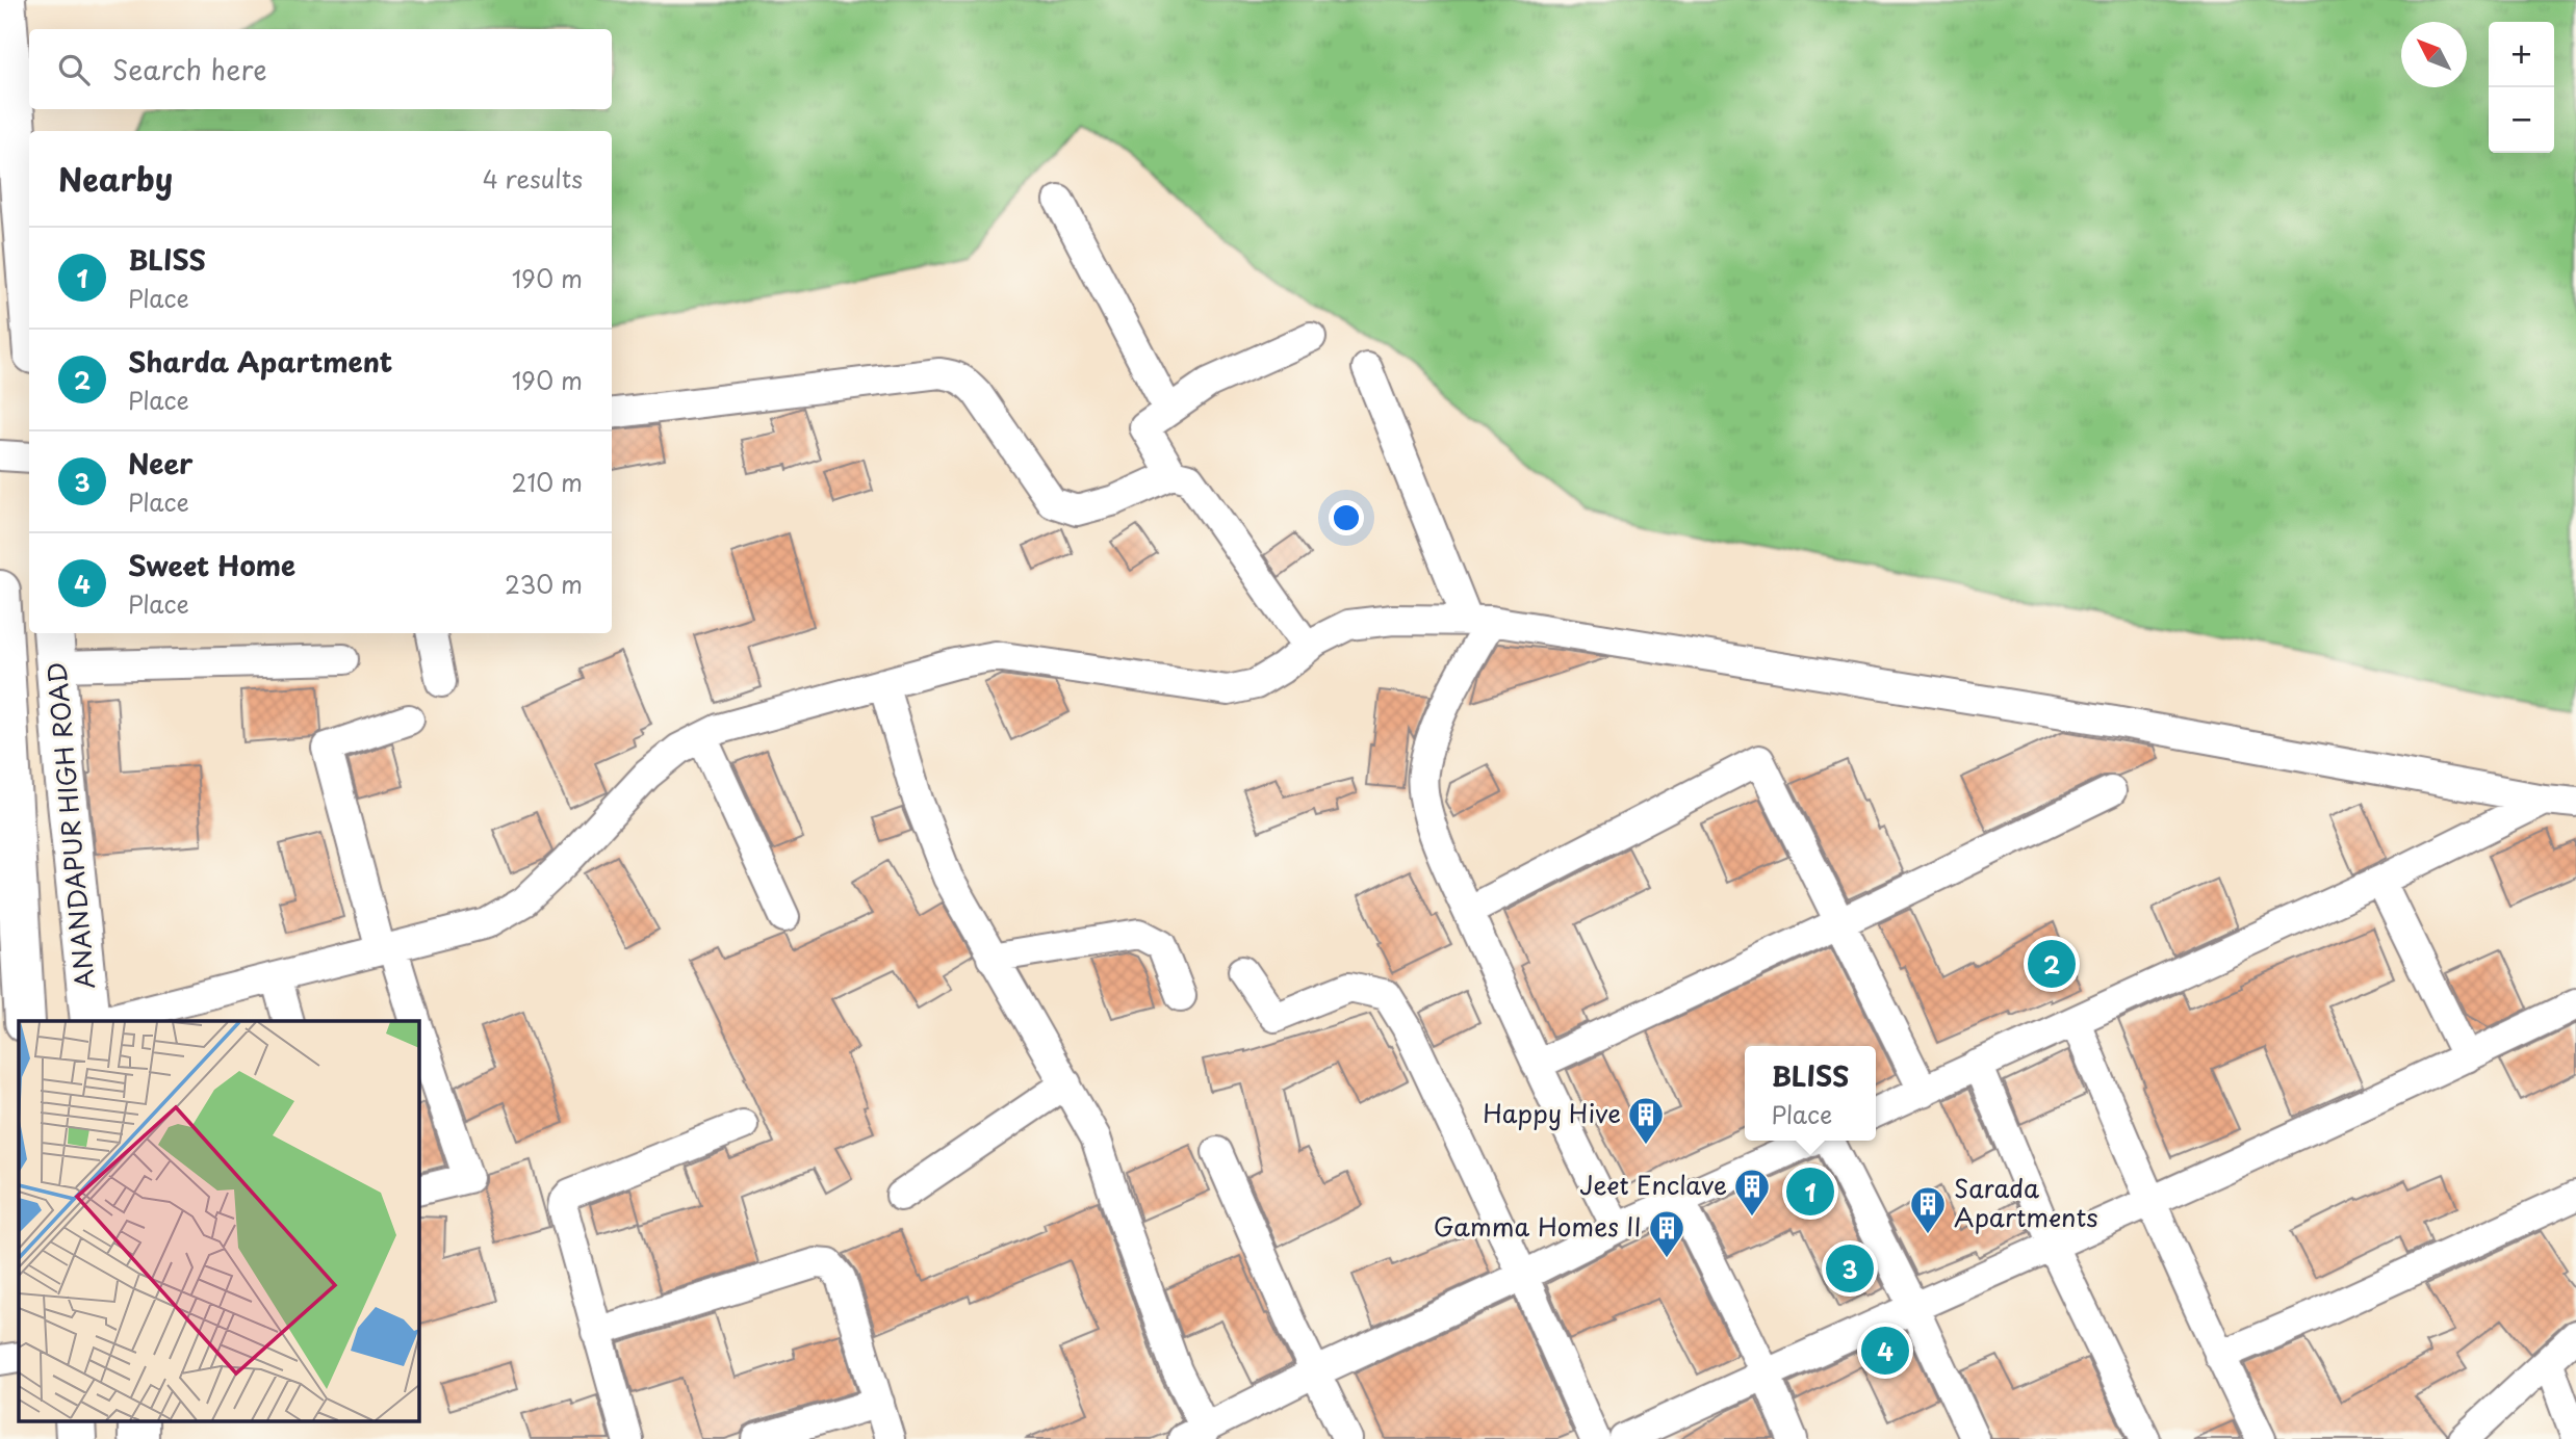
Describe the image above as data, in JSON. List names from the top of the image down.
{
  "streets": {
    "main road": ["ANANDAPUR HIGH ROAD"]
  },
  "places": {
    "building": [
      "Happy Hive",
      "Jeet Enclave",
      "Sarada Apartments",
      "Gamma Homes II"
    ]
  },
  "north": "top left",
  "page": {
    "map_buttons": ["+", "−"],
    "search": "Search here",
    "heading": ["Nearby", "4 results"],
    "list": [
      {
        "mark": "1",
        "name": "BLISS",
        "note": "Place",
        "value": "190 m"
      },
      {
        "mark": "2",
        "name": "Sharda Apartment",
        "note": "Place",
        "value": "190 m"
      },
      {
        "mark": "3",
        "name": "Neer",
        "note": "Place",
        "value": "210 m"
      },
      {
        "mark": "4",
        "name": "Sweet Home",
        "note": "Place",
        "value": "230 m"
      }
    ],
    "pins": [
      "2",
      "1",
      "3",
      "4"
    ],
    "popup": ["BLISS", "Place"]
  }
}
